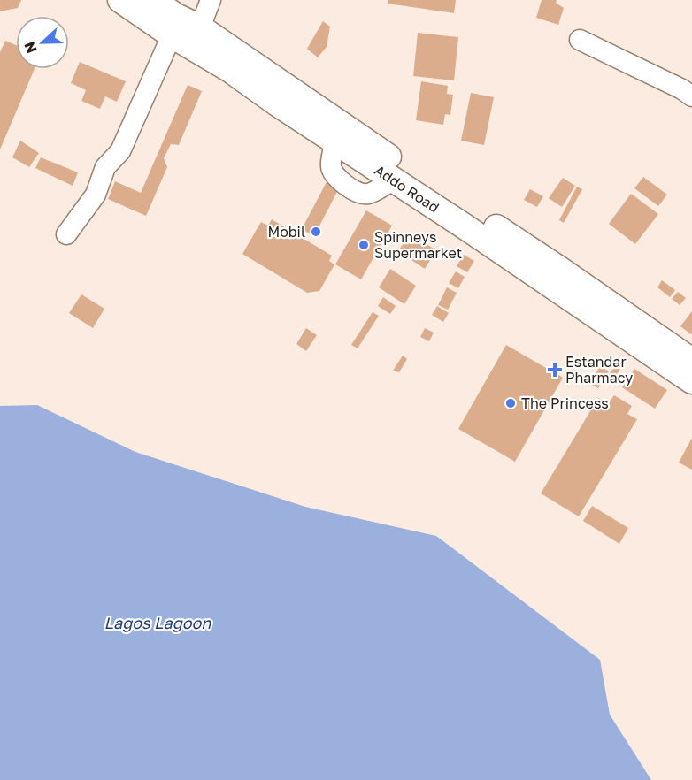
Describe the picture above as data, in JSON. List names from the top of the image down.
{
  "streets": {
    "main road": ["Addo Road"]
  },
  "water": ["Lagos Lagoon"],
  "places": {
    "other": ["Mobil", "Spinneys Supermarket", "The Princess"],
    "health": ["Estandar Pharmacy"]
  },
  "north": "left"
}
